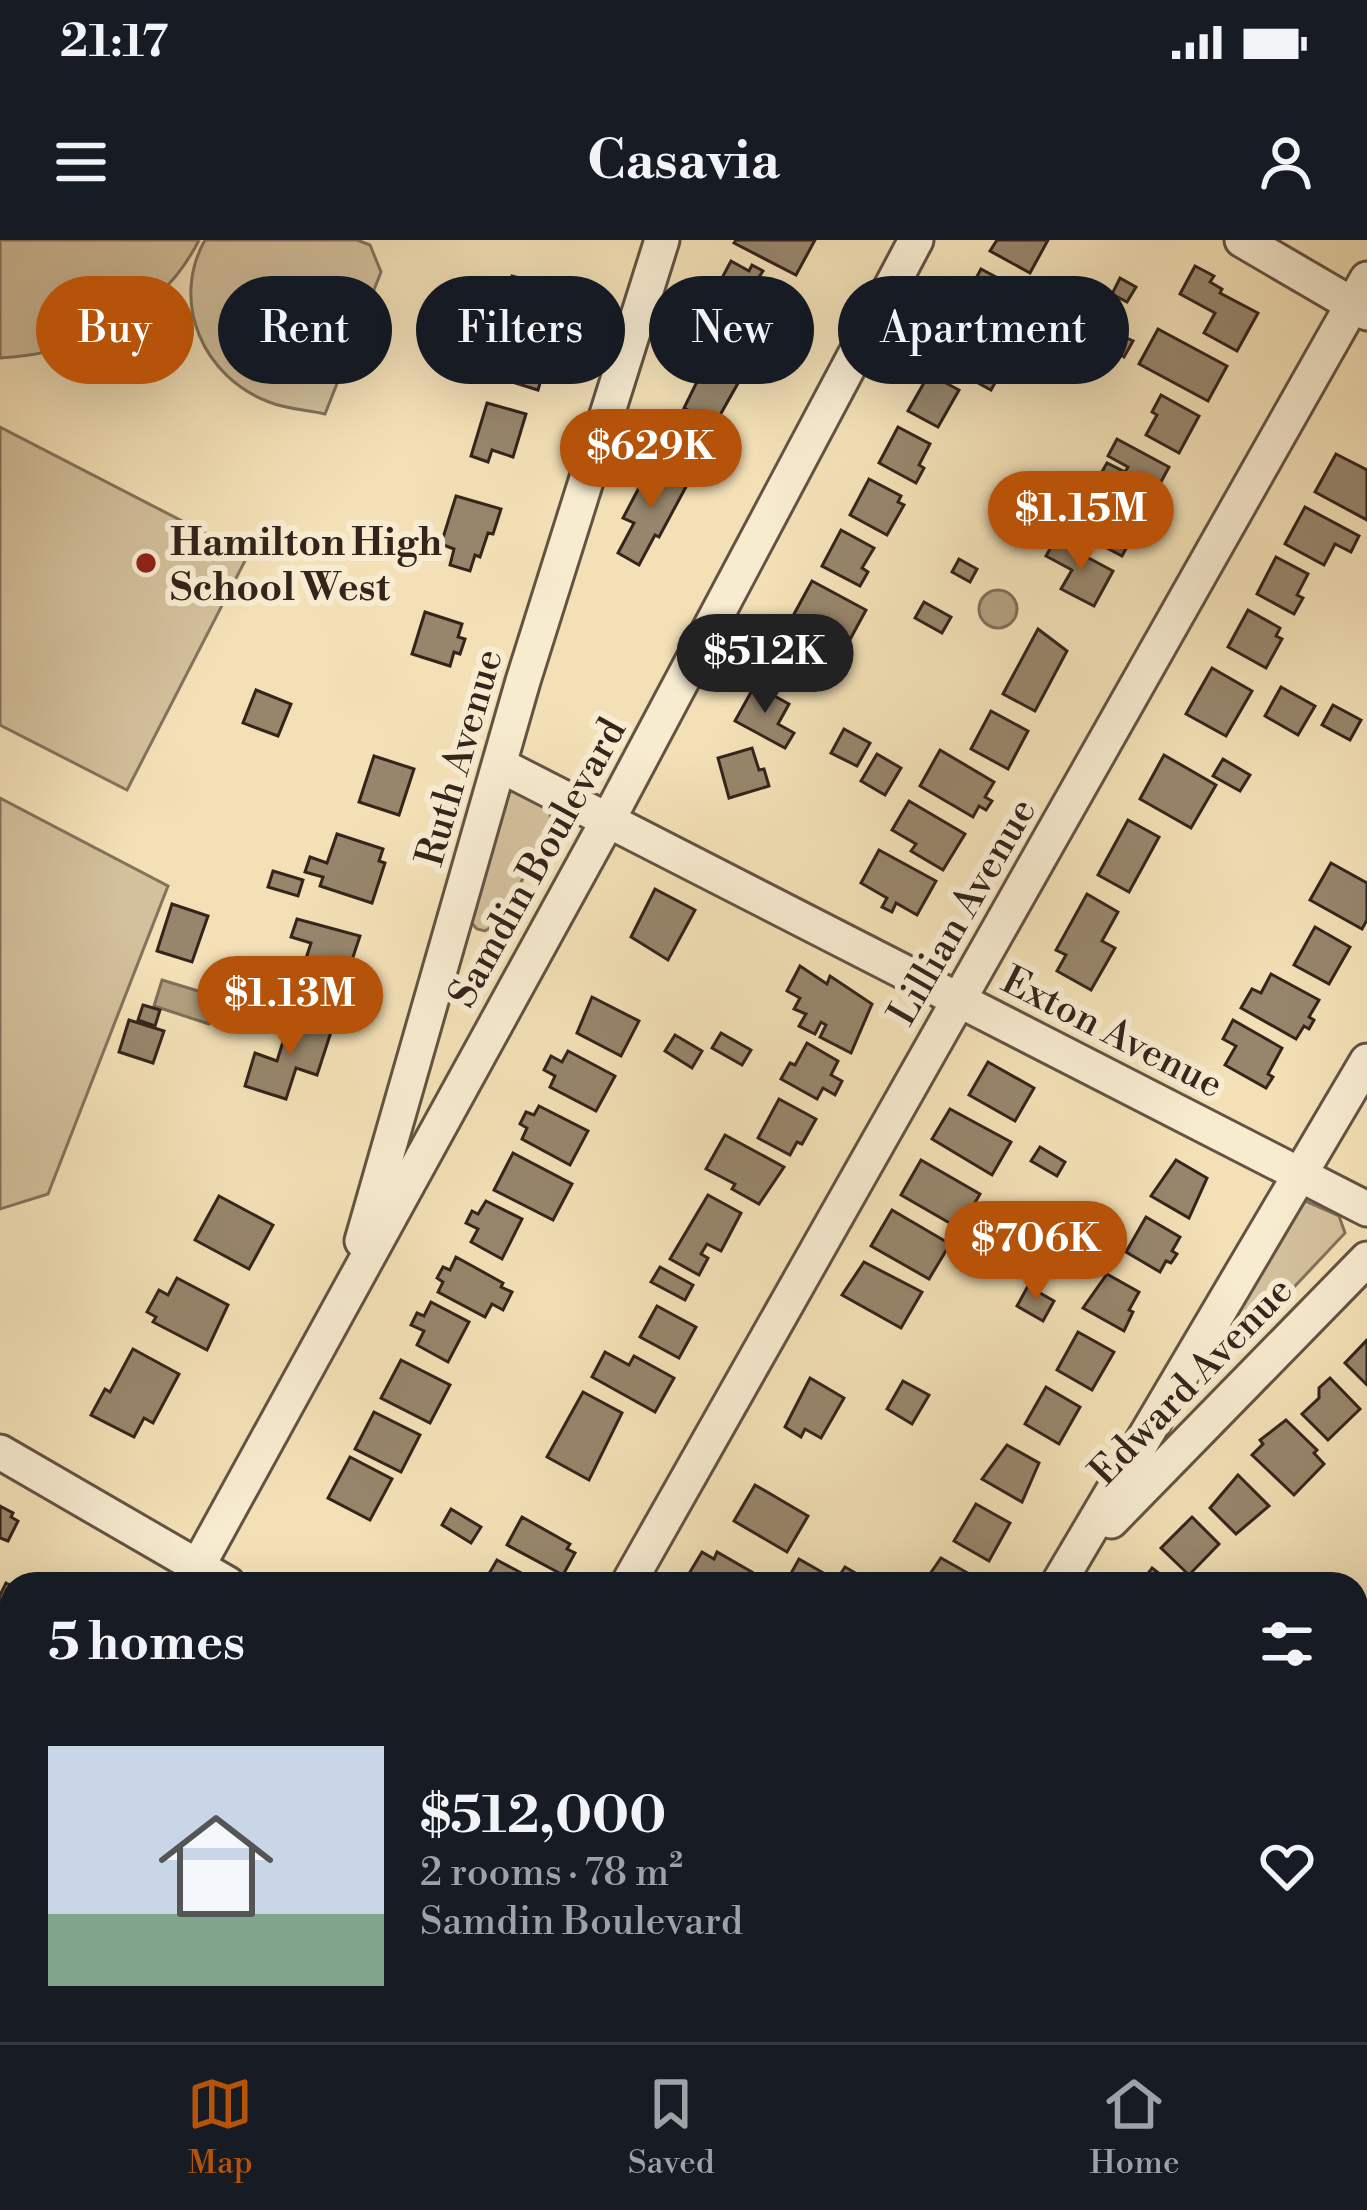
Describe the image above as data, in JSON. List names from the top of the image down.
{
  "streets": {
    "street": [
      "Ruth Avenue",
      "Samdin Boulevard",
      "Lillian Avenue",
      "Exton Avenue",
      "Edward Avenue"
    ]
  },
  "crossings": [
    ["Ruth Avenue", "Samdin Boulevard"],
    ["Ruth Avenue", "Exton Avenue"],
    ["Samdin Boulevard", "Exton Avenue"],
    ["Lillian Avenue", "Exton Avenue"]
  ],
  "places": ["Hamilton High School West"],
  "page": {
    "status": "21:17",
    "header": "Casavia",
    "chip": [
      "Buy",
      "Rent",
      "Filters",
      "New",
      "Apartment"
    ],
    "price": [
      "$629K",
      "$1.15M",
      "$512K",
      "$1.13M",
      "$706K"
    ],
    "heading": "5 homes",
    "list": [
      {
        "name": "$512,000",
        "note": "2 rooms · 78 m² · Samdin Boulevard"
      }
    ],
    "tabs": ["Map", "Saved", "Home"]
  }
}
